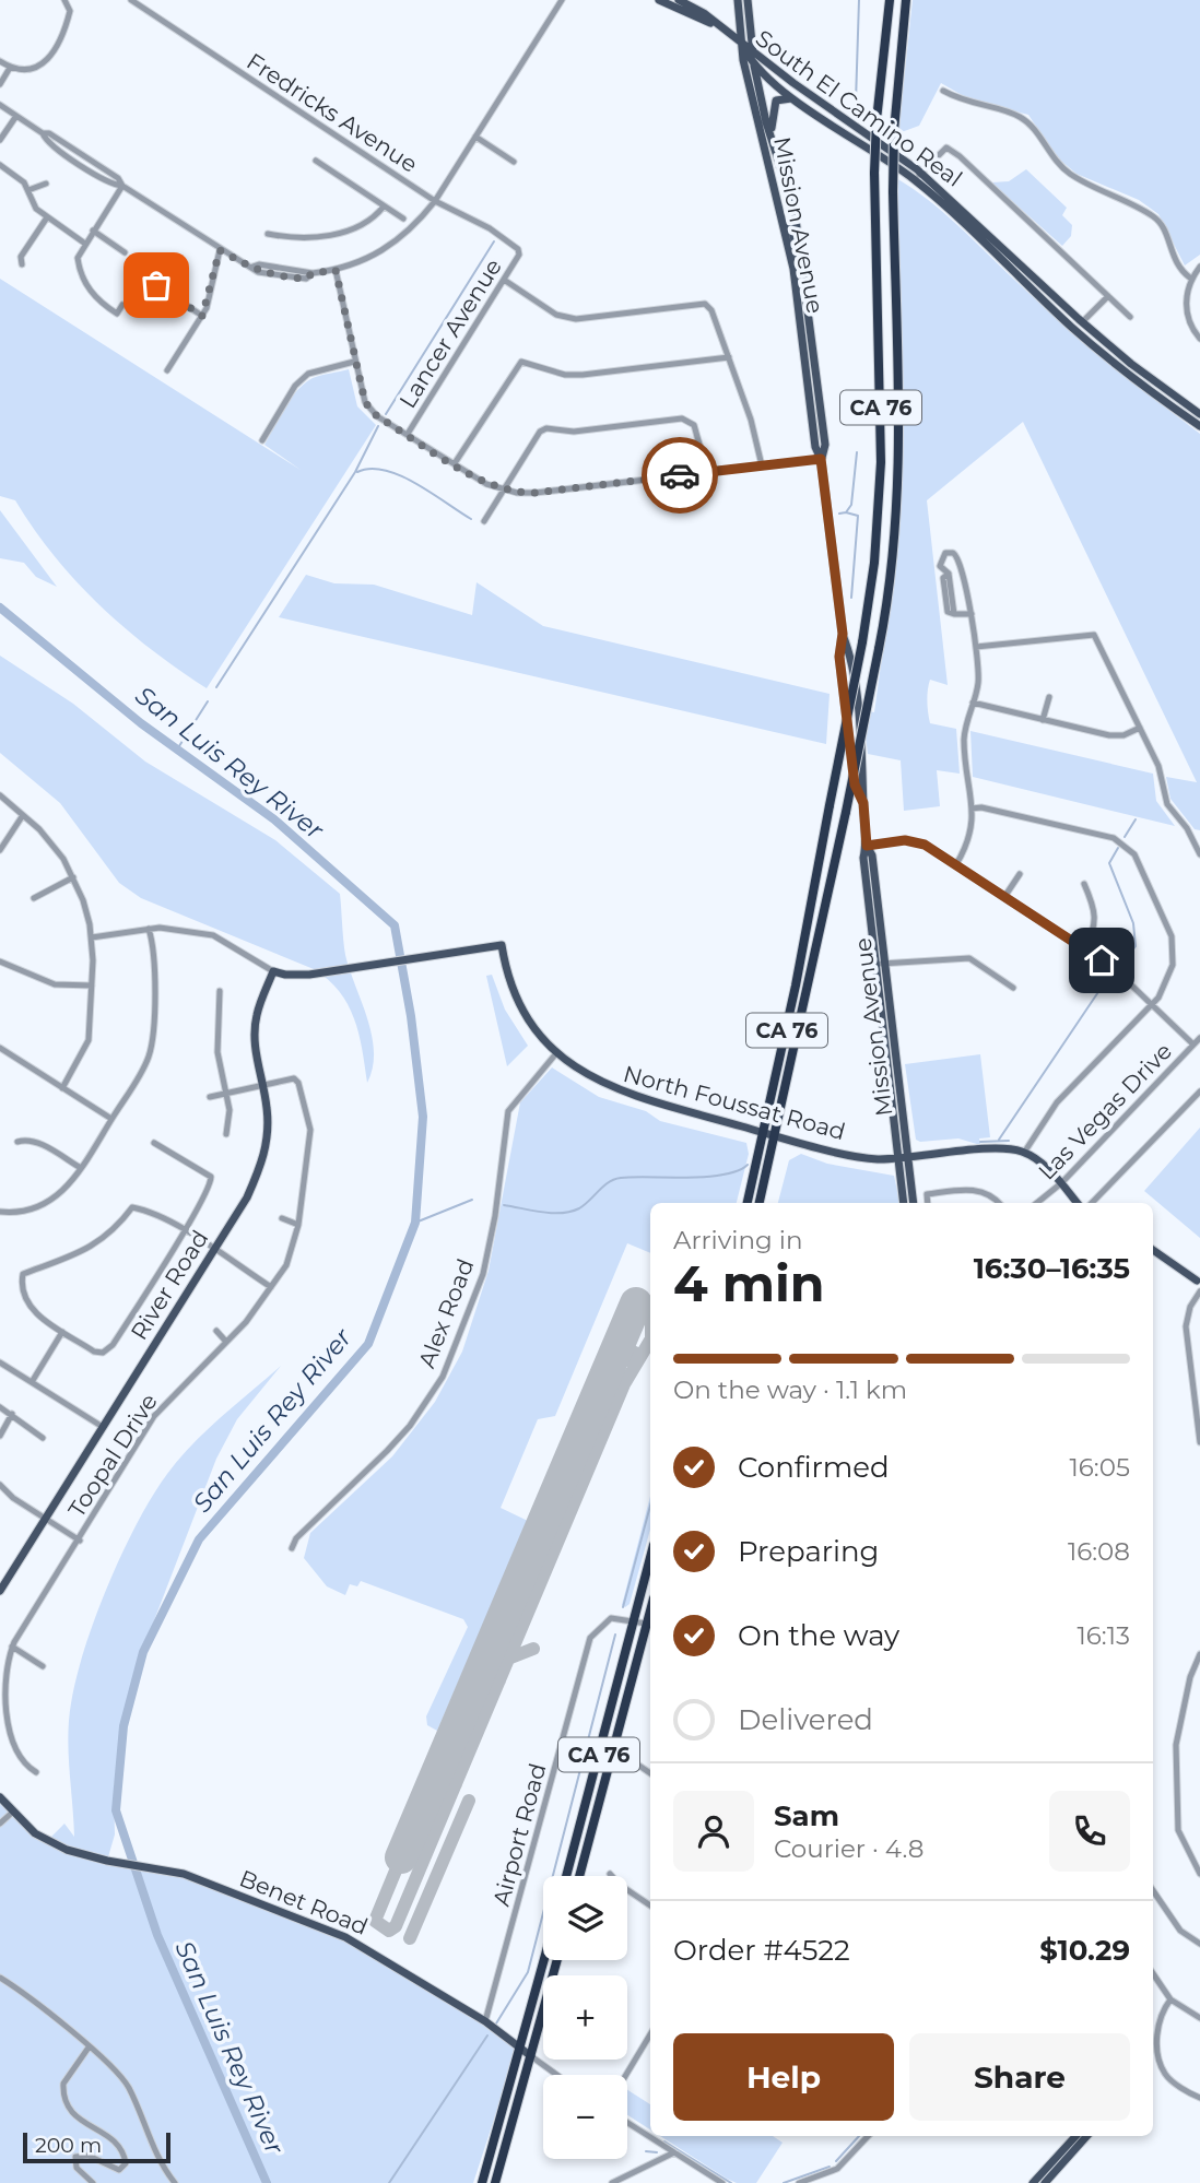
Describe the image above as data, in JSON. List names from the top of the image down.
{
  "streets": {
    "highway": ["CA 76"],
    "main road": [
      "South El Camino Real",
      "Mission Avenue",
      "North Foussat Road",
      "River Road",
      "Benet Road"
    ],
    "street": [
      "Fredricks Avenue",
      "Lancer Avenue",
      "Las Vegas Drive",
      "Alex Road",
      "Toopal Drive",
      "Airport Road"
    ]
  },
  "crossings": [
    ["South El Camino Real", "Mission Avenue"],
    ["Fredricks Avenue", "Lancer Avenue"],
    ["Mission Avenue", "North Foussat Road"],
    ["CA 76", "North Foussat Road"],
    ["CA 76", "Airport Road"],
    ["North Foussat Road", "River Road"],
    ["North Foussat Road", "Alex Road"],
    ["River Road", "Toopal Drive"],
    ["Airport Road", "Benet Road"]
  ],
  "water": ["San Luis Rey River"],
  "scale_bar": "200 m",
  "page": {
    "heading": ["4 min", "Arriving in", "16:30–16:35"],
    "panel": [
      "Sam",
      "Courier · 4.8",
      "Order #4522",
      "$10.29"
    ],
    "bar": "On the way · 1.1 km",
    "list": [
      ["Confirmed", "16:05"],
      ["Preparing", "16:08"],
      ["On the way", "16:13"],
      "Delivered"
    ],
    "map_buttons": ["+", "−"],
    "buttons": ["Help", "Share"],
    "scale": "200 m"
  }
}
